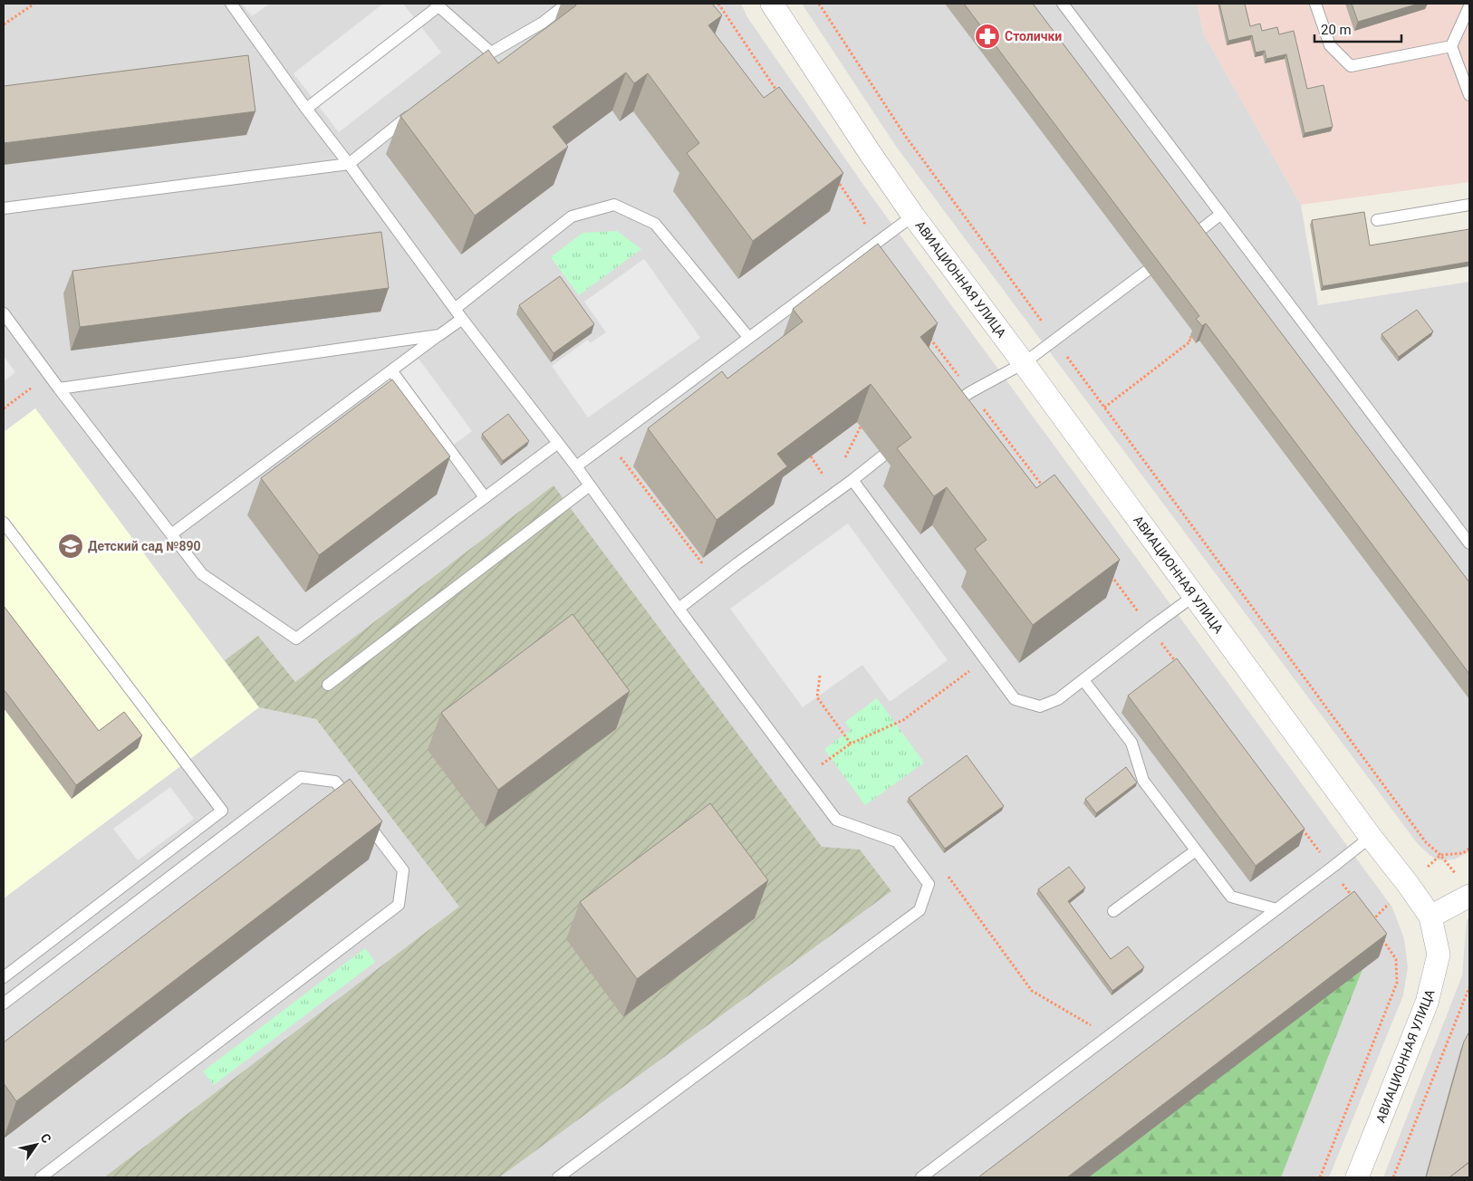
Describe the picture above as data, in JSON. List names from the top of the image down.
{
  "streets": {
    "street": ["АВИАЦИОННАЯ УЛИЦА"]
  },
  "places": {
    "pharmacy": ["Столички"],
    "school or university": ["Детский сад №890"]
  },
  "scale_bar": "20 m",
  "north": "top right"
}
